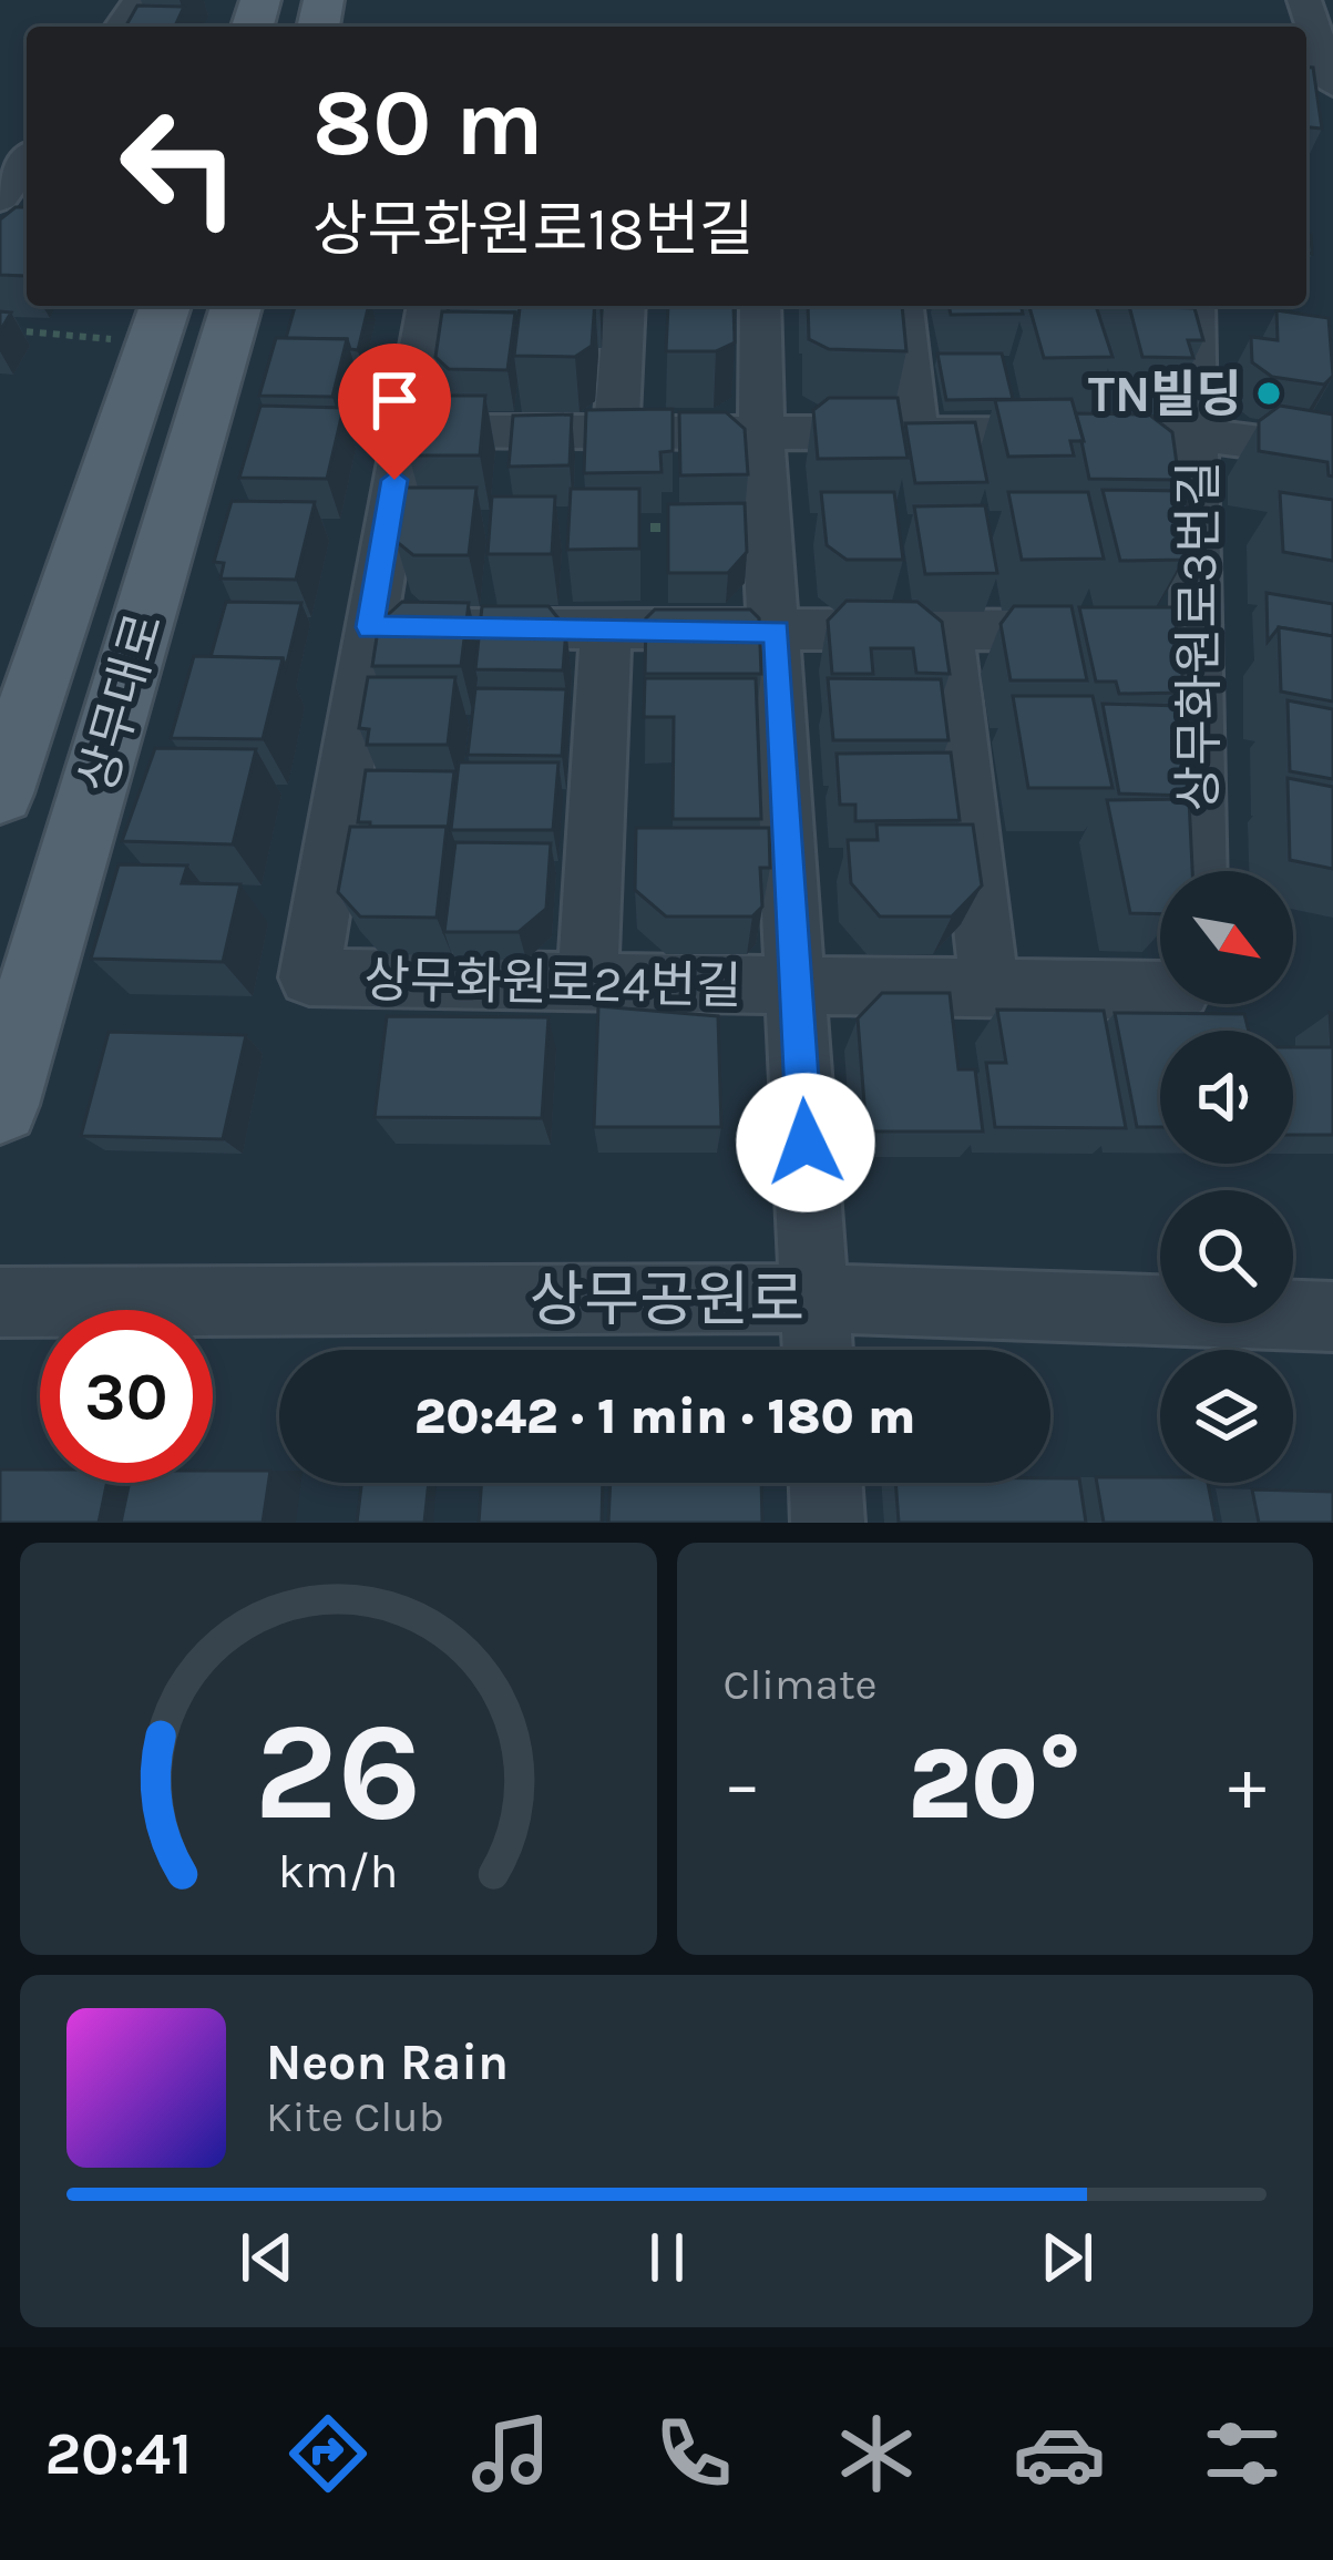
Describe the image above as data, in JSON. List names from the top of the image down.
{
  "streets": {
    "main road": ["상무대로"],
    "street": ["상무화원로3번길", "상무화원로24번길", "상무공원로"]
  },
  "places": ["TN빌딩"],
  "north": "bottom right",
  "page": {
    "turn": ["80 m", "상무화원로18번길"],
    "limit": "30",
    "trip": "20:42 · 1 min · 180 m",
    "tile": "Climate",
    "heat": ["−", "20°", "+"],
    "song": ["Neon Rain", "Kite Club"],
    "tabs": "20:41",
    "gauge": ["26", "km/h"]
  }
}
